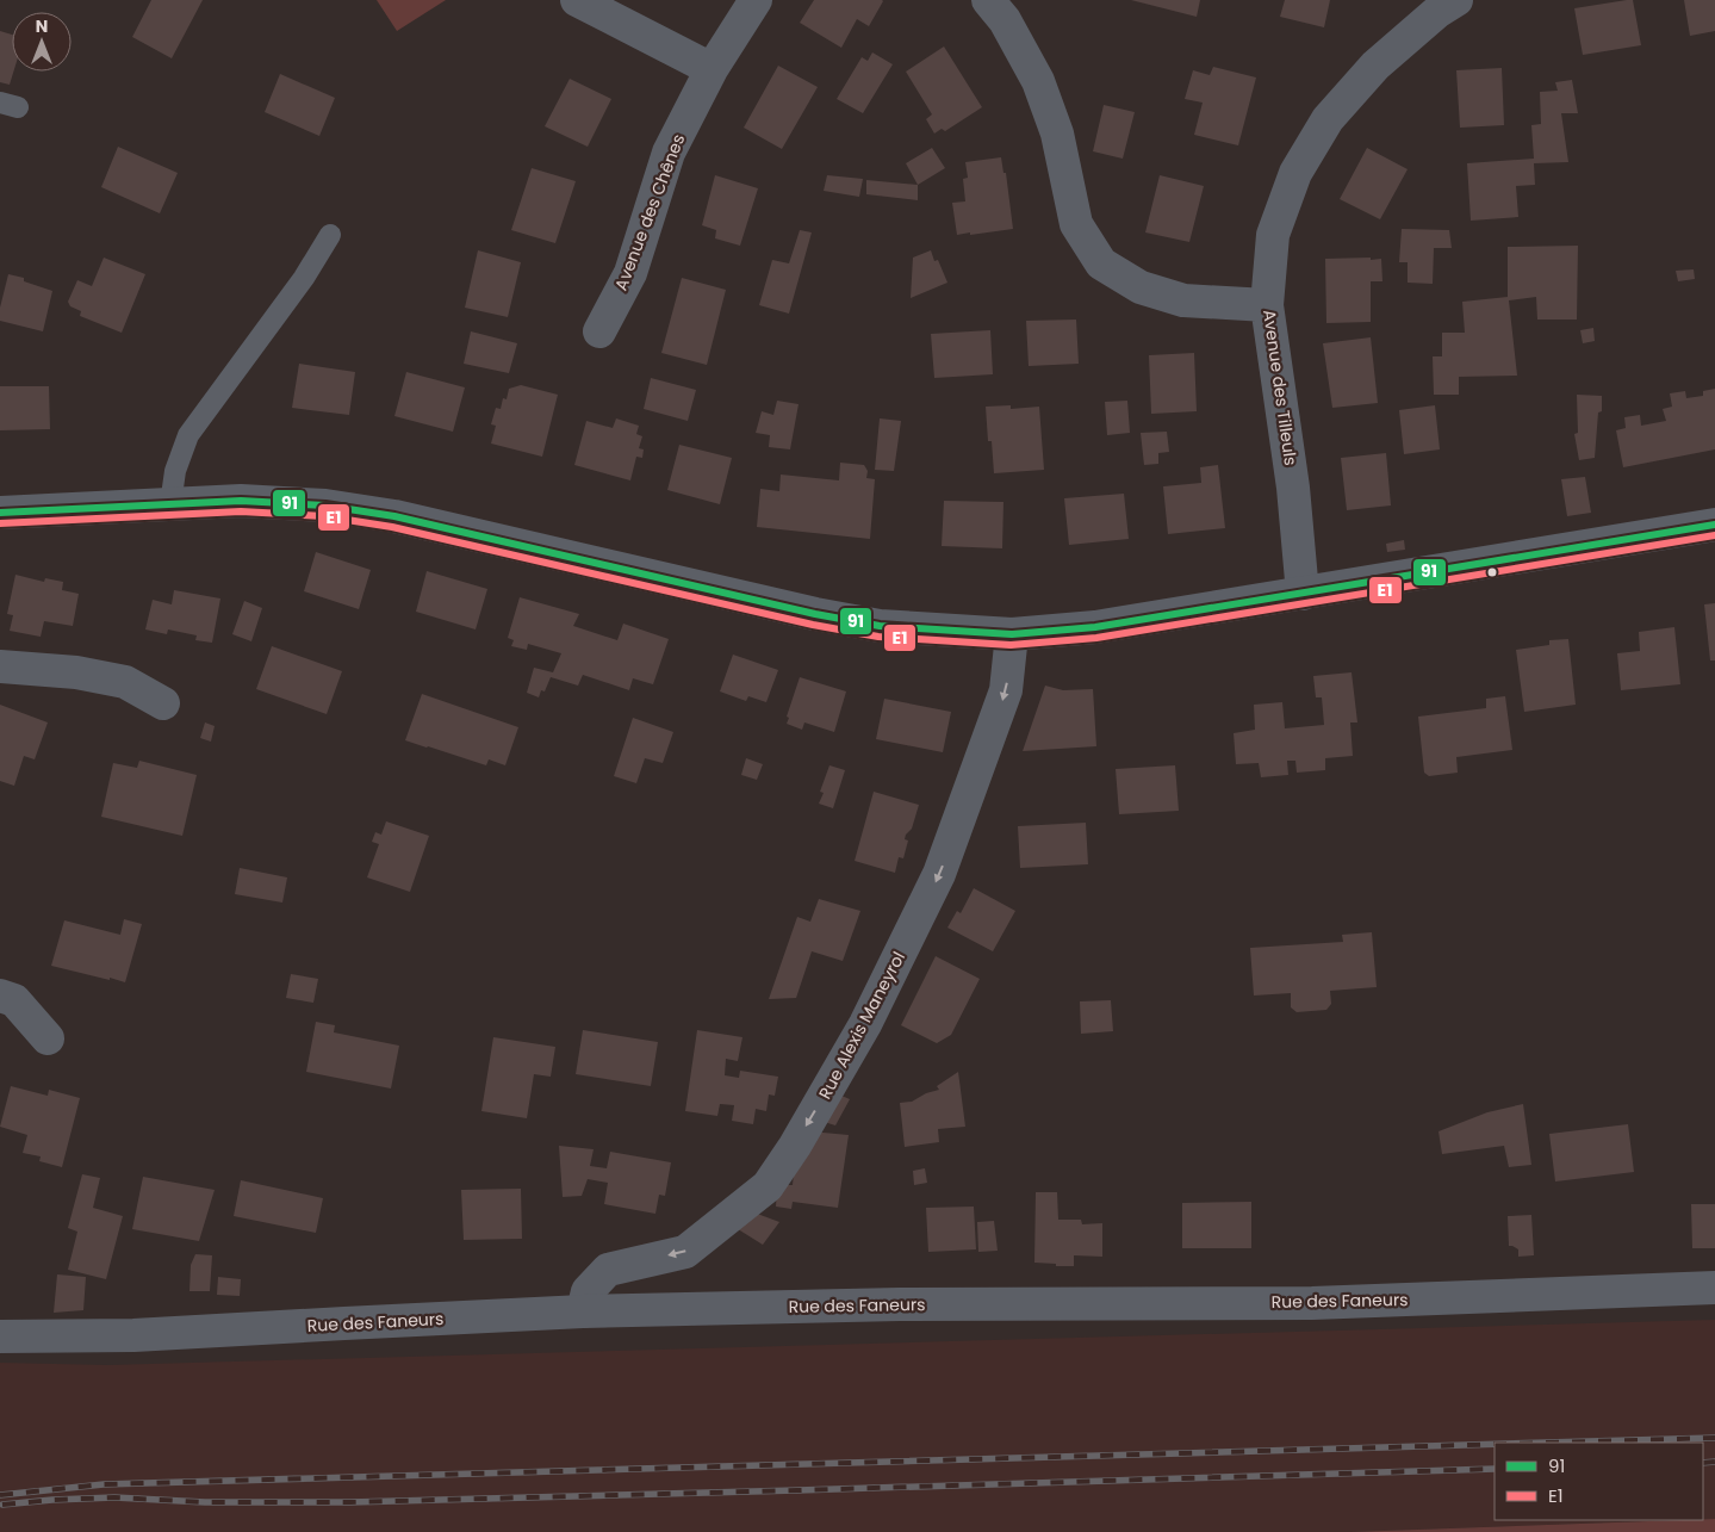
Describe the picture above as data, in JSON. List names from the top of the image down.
{
  "streets": {
    "street": [
      "Avenue des Chênes",
      "Avenue des Tilleuls",
      "Rue Alexis Maneyrol",
      "Rue des Faneurs"
    ]
  },
  "crossings": [
    ["Rue Alexis Maneyrol", "Rue des Faneurs"]
  ],
  "one_way": ["Rue Alexis Maneyrol"],
  "lines": ["transit line 91", "transit line E1"],
  "legend": ["91", "E1"],
  "north": "top"
}
